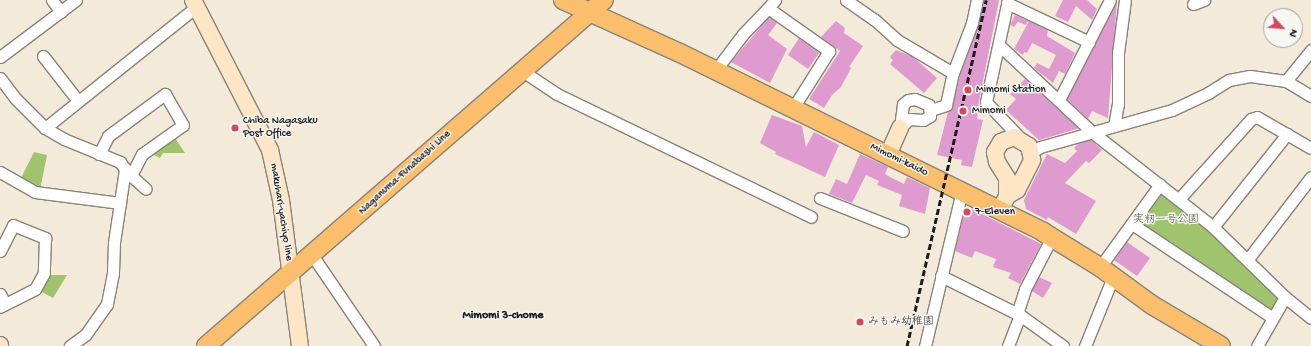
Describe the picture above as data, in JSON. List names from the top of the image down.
{
  "streets": {
    "main road": ["Mimomi-kaido", "Naganuma-Funabashi Line", "makuhari-yachiyo line"]
  },
  "crossings": [
    ["Mimomi-kaido", "Naganuma-Funabashi Line"],
    ["Naganuma-Funabashi Line", "makuhari-yachiyo line"]
  ],
  "districts": ["Mimomi 3-chome"],
  "parks": ["実籾一号公園"],
  "places": [
    "Mimomi Station",
    "Mimomi",
    "Chiba Nagasaku Post Office",
    "7-Eleven",
    "みもみ幼稚園"
  ],
  "north": "bottom right"
}
